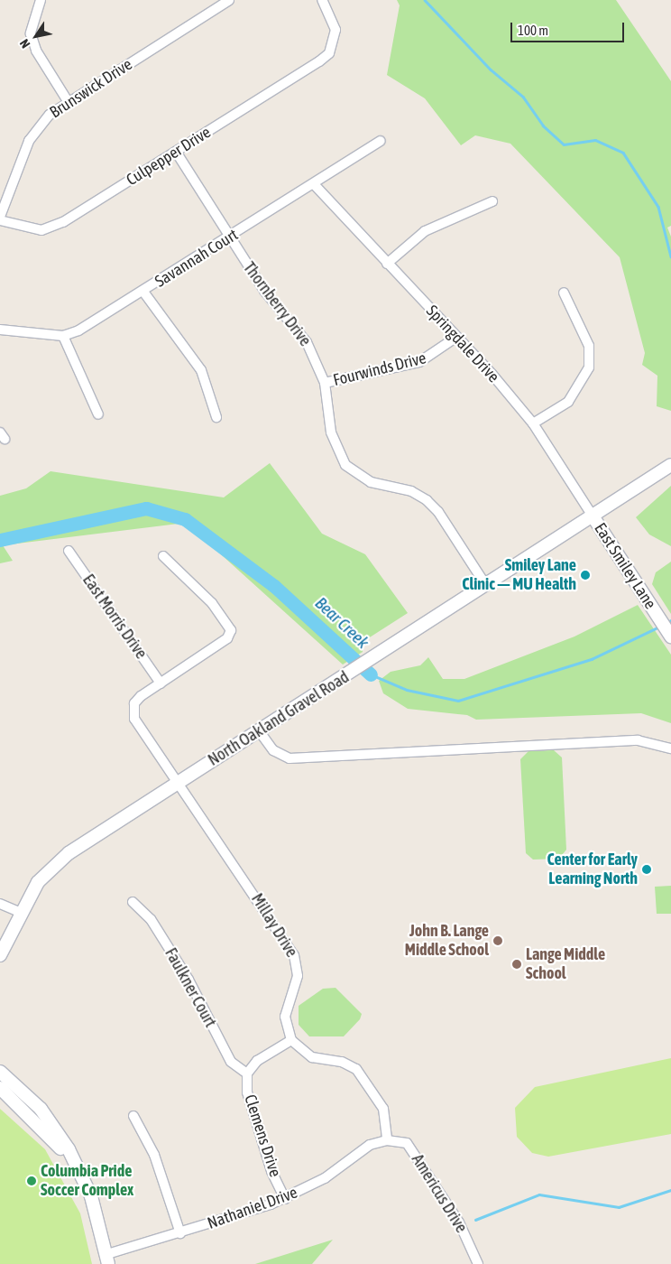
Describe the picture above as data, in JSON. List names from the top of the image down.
{
  "streets": {
    "street": [
      "Brunswick Drive",
      "Culpepper Drive",
      "Savannah Court",
      "Thornberry Drive",
      "Springdale Drive",
      "Fourwinds Drive",
      "East Smiley Lane",
      "East Morris Drive",
      "North Oakland Gravel Road",
      "Millay Drive",
      "Faulkner Court",
      "Clemens Drive",
      "Americus Drive",
      "Nathaniel Drive"
    ]
  },
  "crossings": [
    ["Culpepper Drive", "Thornberry Drive"],
    ["Savannah Court", "Thornberry Drive"],
    ["Savannah Court", "Springdale Drive"],
    ["Thornberry Drive", "Fourwinds Drive"],
    ["Thornberry Drive", "North Oakland Gravel Road"],
    ["Springdale Drive", "Fourwinds Drive"],
    ["Springdale Drive", "East Smiley Lane"],
    ["Springdale Drive", "North Oakland Gravel Road"],
    ["East Smiley Lane", "North Oakland Gravel Road"],
    ["East Morris Drive", "Millay Drive"],
    ["North Oakland Gravel Road", "Millay Drive"],
    ["Millay Drive", "Clemens Drive"],
    ["Faulkner Court", "Clemens Drive"],
    ["Clemens Drive", "Nathaniel Drive"],
    ["Americus Drive", "Nathaniel Drive"]
  ],
  "water": ["Bear Creek"],
  "places": [
    "Smiley Lane Clinic — MU Health",
    "Center for Early Learning North",
    "John B. Lange Middle School",
    "Lange Middle School",
    "Columbia Pride Soccer Complex"
  ],
  "scale_bar": "100 m",
  "north": "bottom left"
}
